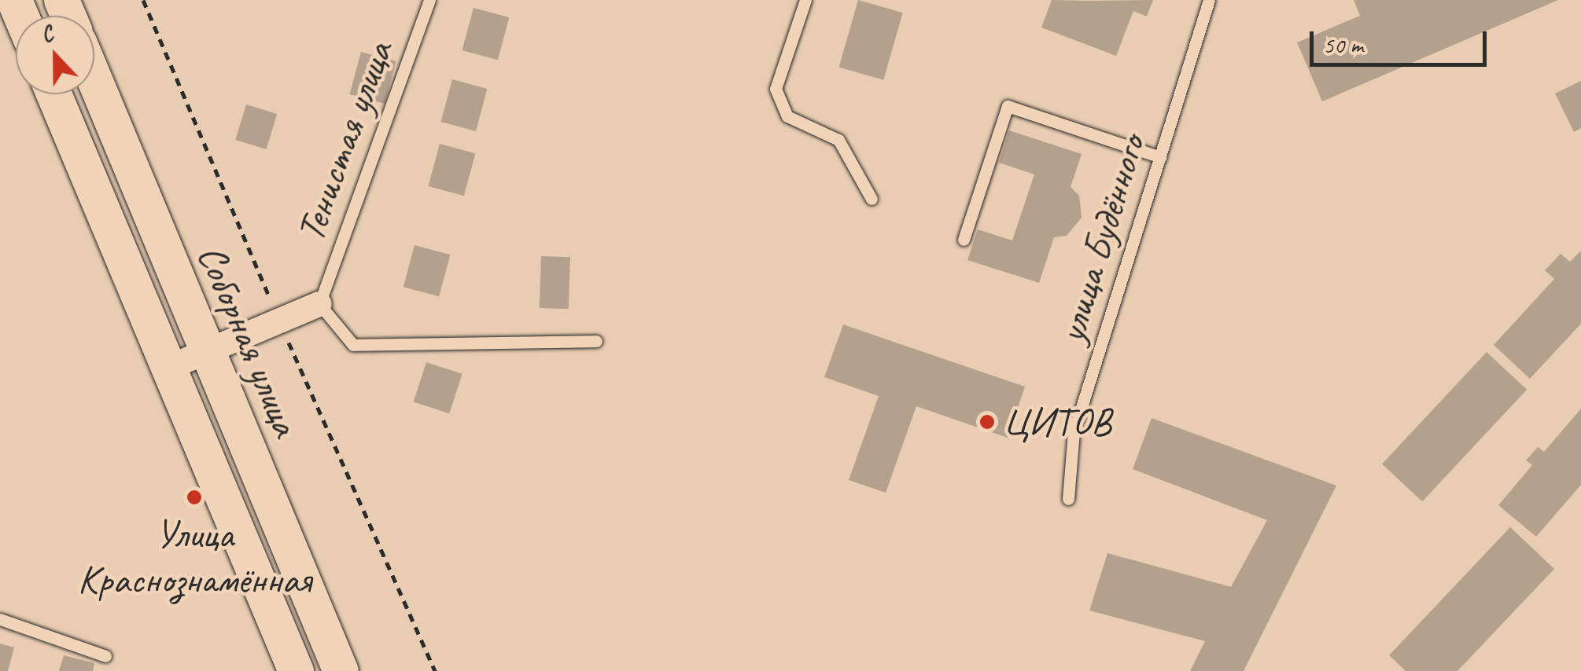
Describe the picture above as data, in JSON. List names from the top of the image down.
{
  "streets": {
    "street": ["Соборная улица"],
    "lane": ["Тенистая улица", "улица Будённого"]
  },
  "places": ["ЦИТОВ", "Улица Краснознамённая"],
  "scale_bar": "50 m",
  "north": "top"
}
